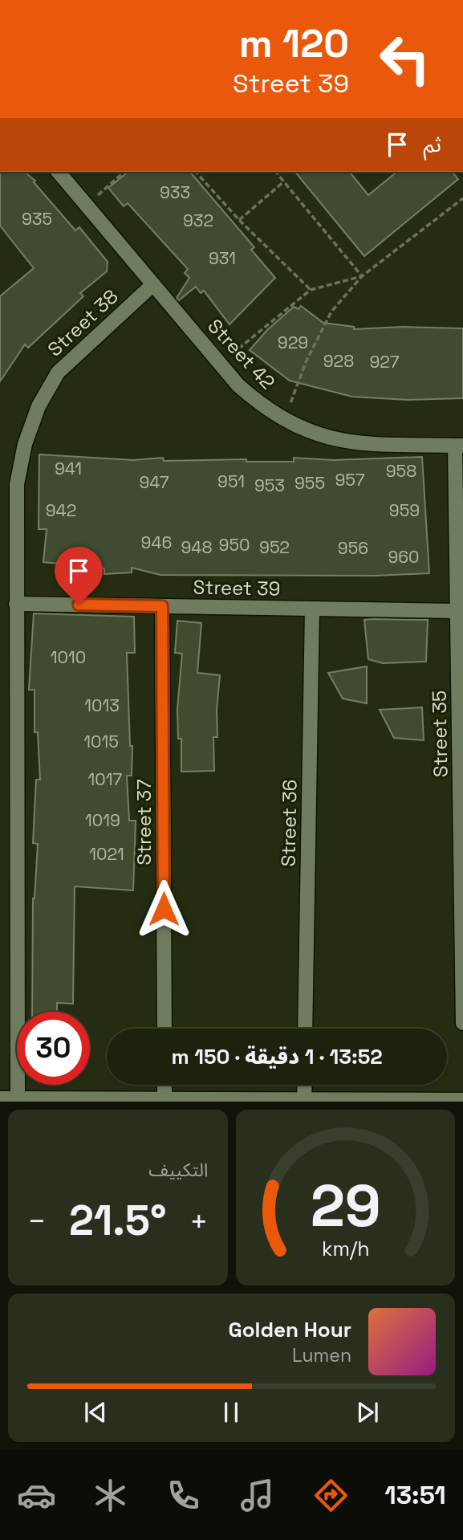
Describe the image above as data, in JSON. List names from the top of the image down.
{
  "streets": {
    "street": [
      "Street 38",
      "Street 42",
      "Street 39",
      "Street 35",
      "Street 37",
      "Street 36"
    ]
  },
  "crossings": [
    ["Street 38", "Street 42"],
    ["Street 38", "Street 39"],
    ["Street 42", "Street 35"],
    ["Street 39", "Street 35"],
    ["Street 39", "Street 37"],
    ["Street 39", "Street 36"]
  ],
  "house_numbers": [
    "933",
    "935",
    "932",
    "931",
    "929",
    "928",
    "927",
    "941",
    "958",
    "957",
    "951",
    "947",
    "955",
    "953",
    "942",
    "959",
    "946",
    "950",
    "948",
    "952",
    "956",
    "960",
    "1010",
    "1013",
    "1015",
    "1017",
    "1019",
    "1021"
  ],
  "page": {
    "turn": ["120 m", "Street 39"],
    "then": "ثم",
    "limit": "30",
    "trip": "13:52 · 1 دقيقة · 150 m",
    "tile": "التكييف",
    "heat": ["−", "21.5°", "+"],
    "song": ["Golden Hour", "Lumen"],
    "tabs": "13:51",
    "gauge": ["29", "km/h"]
  }
}
